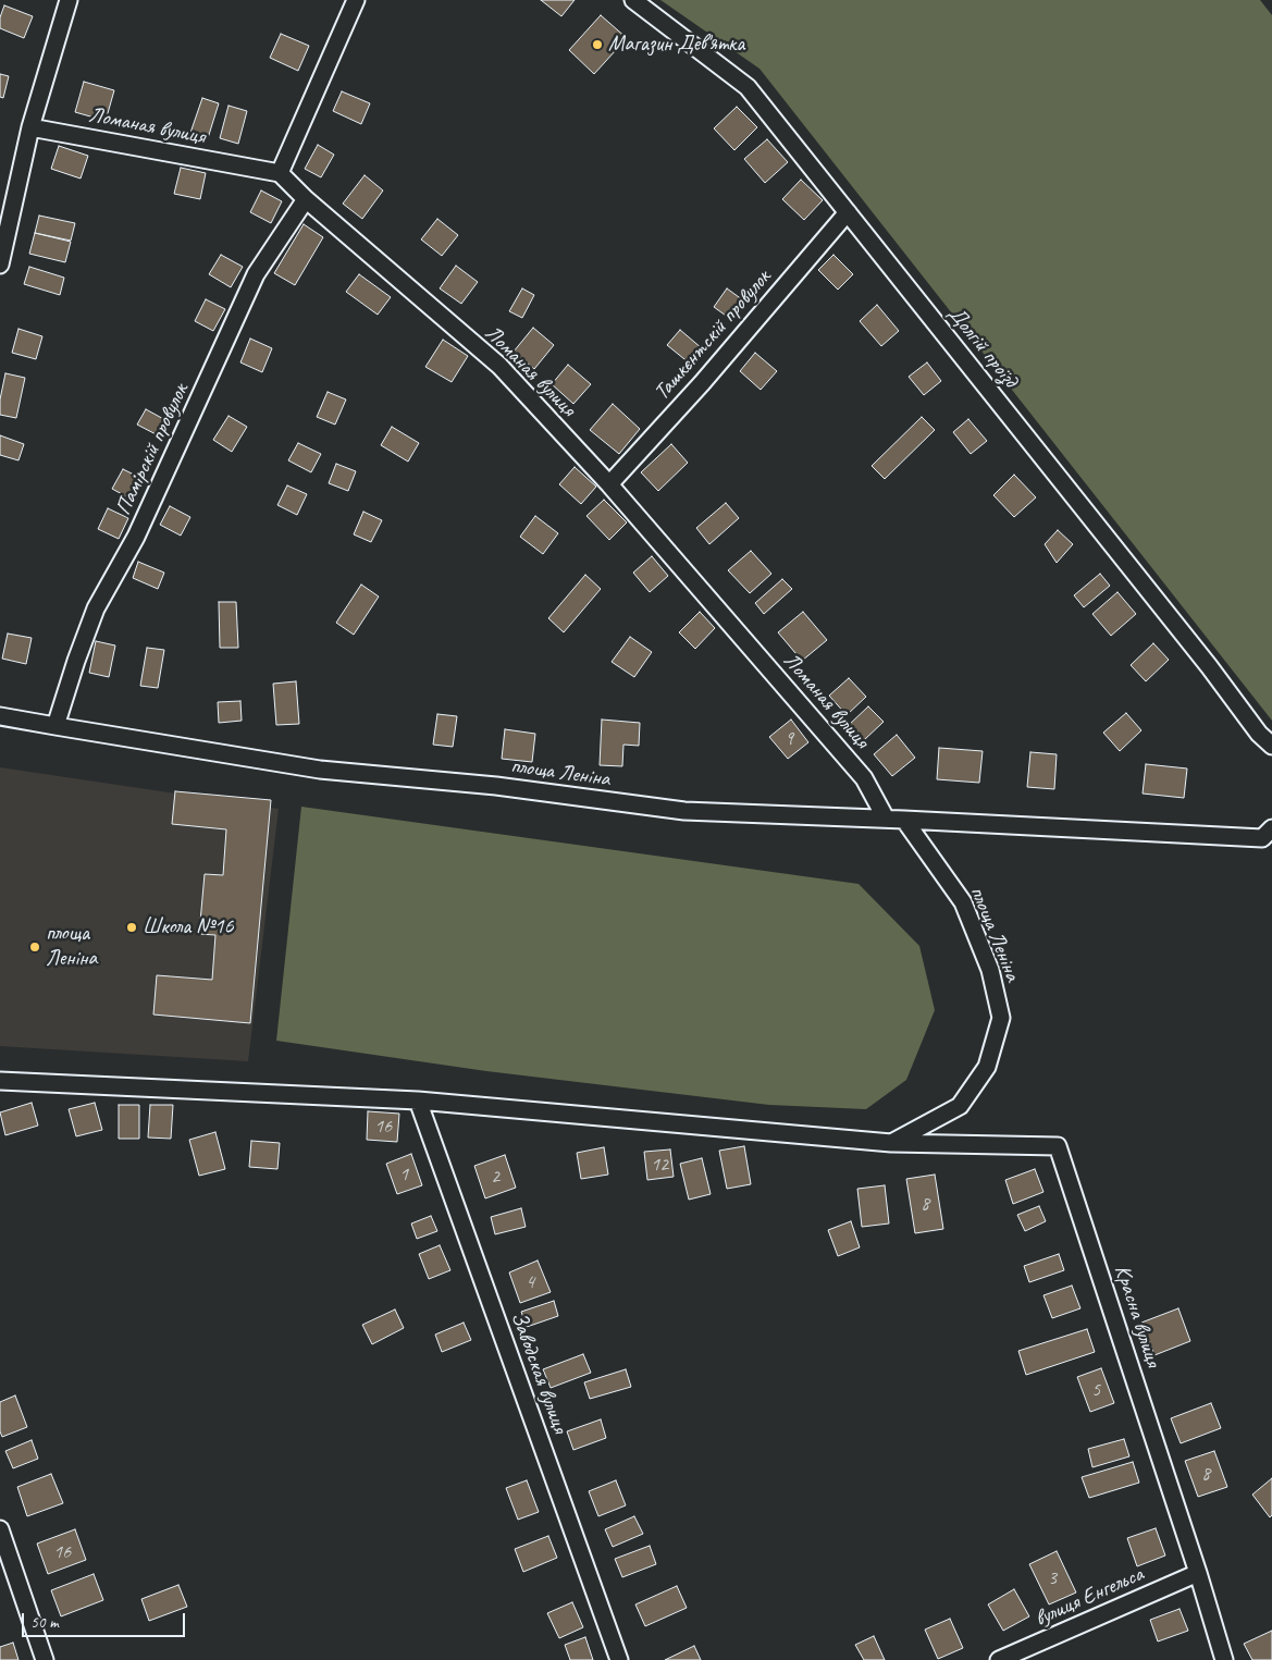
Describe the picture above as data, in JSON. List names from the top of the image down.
{
  "streets": {
    "street": [
      "Ломаная вулиця",
      "Ташкєнтскій провулок",
      "Долгій проїзд",
      "Памірскій провулок",
      "площа Леніна",
      "Красна вулиця",
      "Заводская вулиця",
      "вулиця Енгельса"
    ]
  },
  "crossings": [
    ["Ломаная вулиця", "Ташкєнтскій провулок"],
    ["Ломаная вулиця", "Памірскій провулок"],
    ["Ломаная вулиця", "площа Леніна"],
    ["Ташкєнтскій провулок", "Долгій проїзд"],
    ["Памірскій провулок", "площа Леніна"],
    ["площа Леніна", "Красна вулиця"],
    ["Красна вулиця", "вулиця Енгельса"]
  ],
  "places": ["Магазин Дев'ятка", "Школа №16", "площа Леніна"],
  "house_numbers": [
    "9",
    "16",
    "12",
    "1",
    "2",
    "8",
    "4",
    "5",
    "8",
    "16",
    "3"
  ],
  "scale_bar": "50 m"
}
